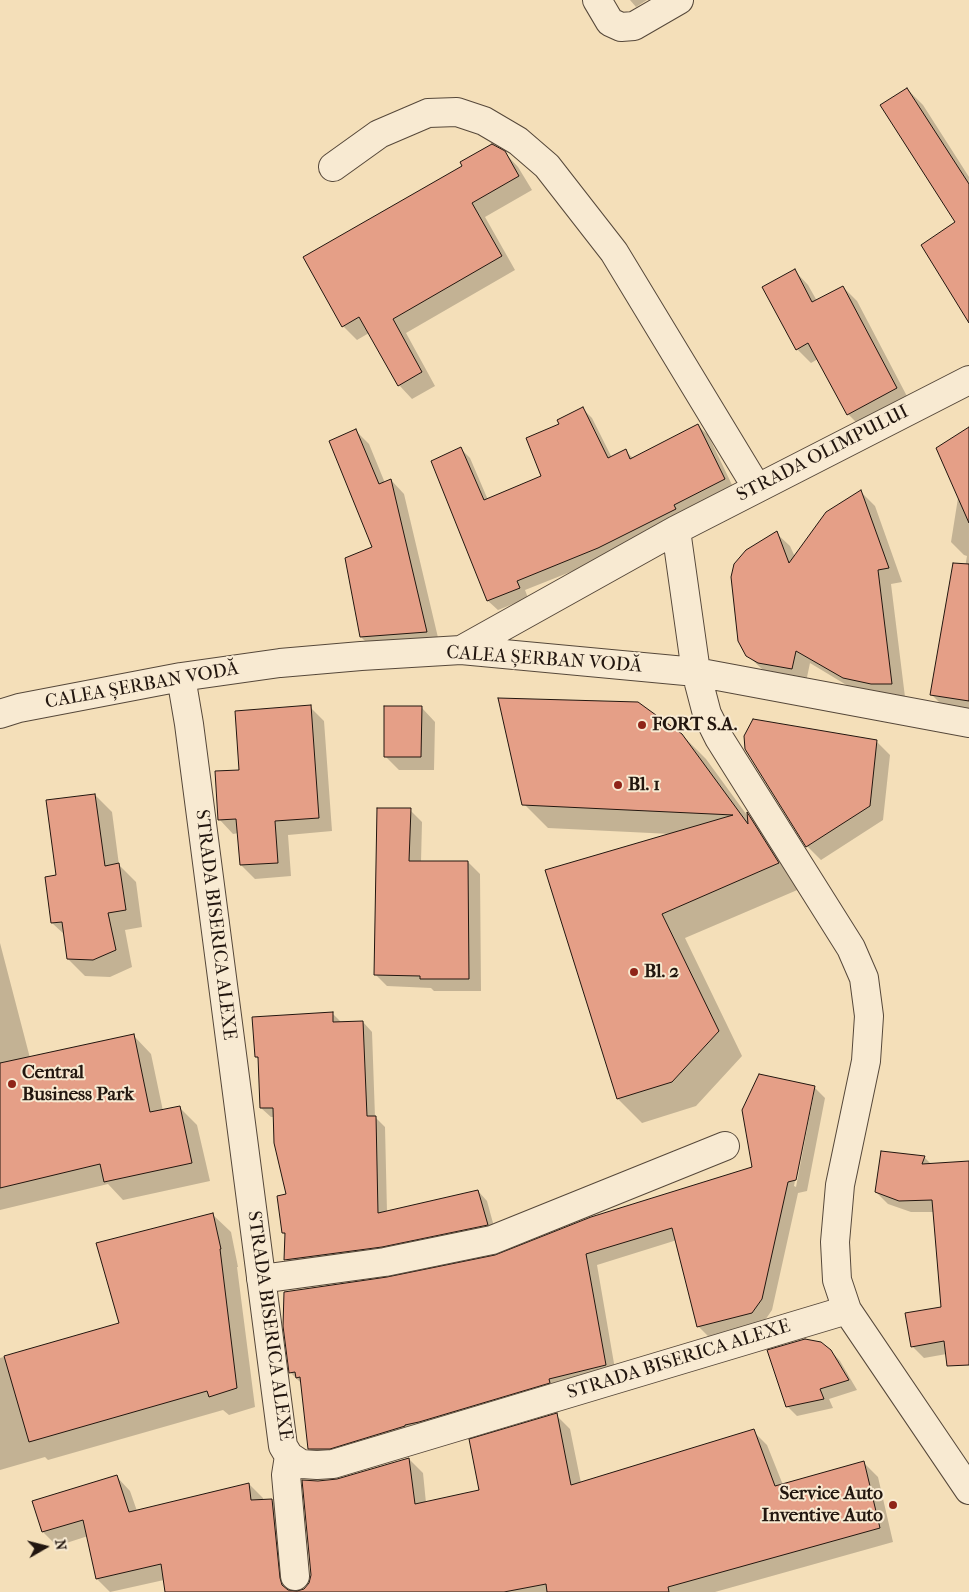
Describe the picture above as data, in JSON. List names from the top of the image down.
{
  "streets": {
    "street": ["STRADA OLIMPULUI", "CALEA ȘERBAN VODĂ", "STRADA BISERICA ALEXE"]
  },
  "crossings": [
    ["STRADA OLIMPULUI", "CALEA ȘERBAN VODĂ"],
    ["CALEA ȘERBAN VODĂ", "STRADA BISERICA ALEXE"]
  ],
  "places": [
    "FORT S.A.",
    "Bl. 1",
    "Bl. 2",
    "Central Business Park",
    "Service Auto Inventive Auto"
  ],
  "north": "right"
}
